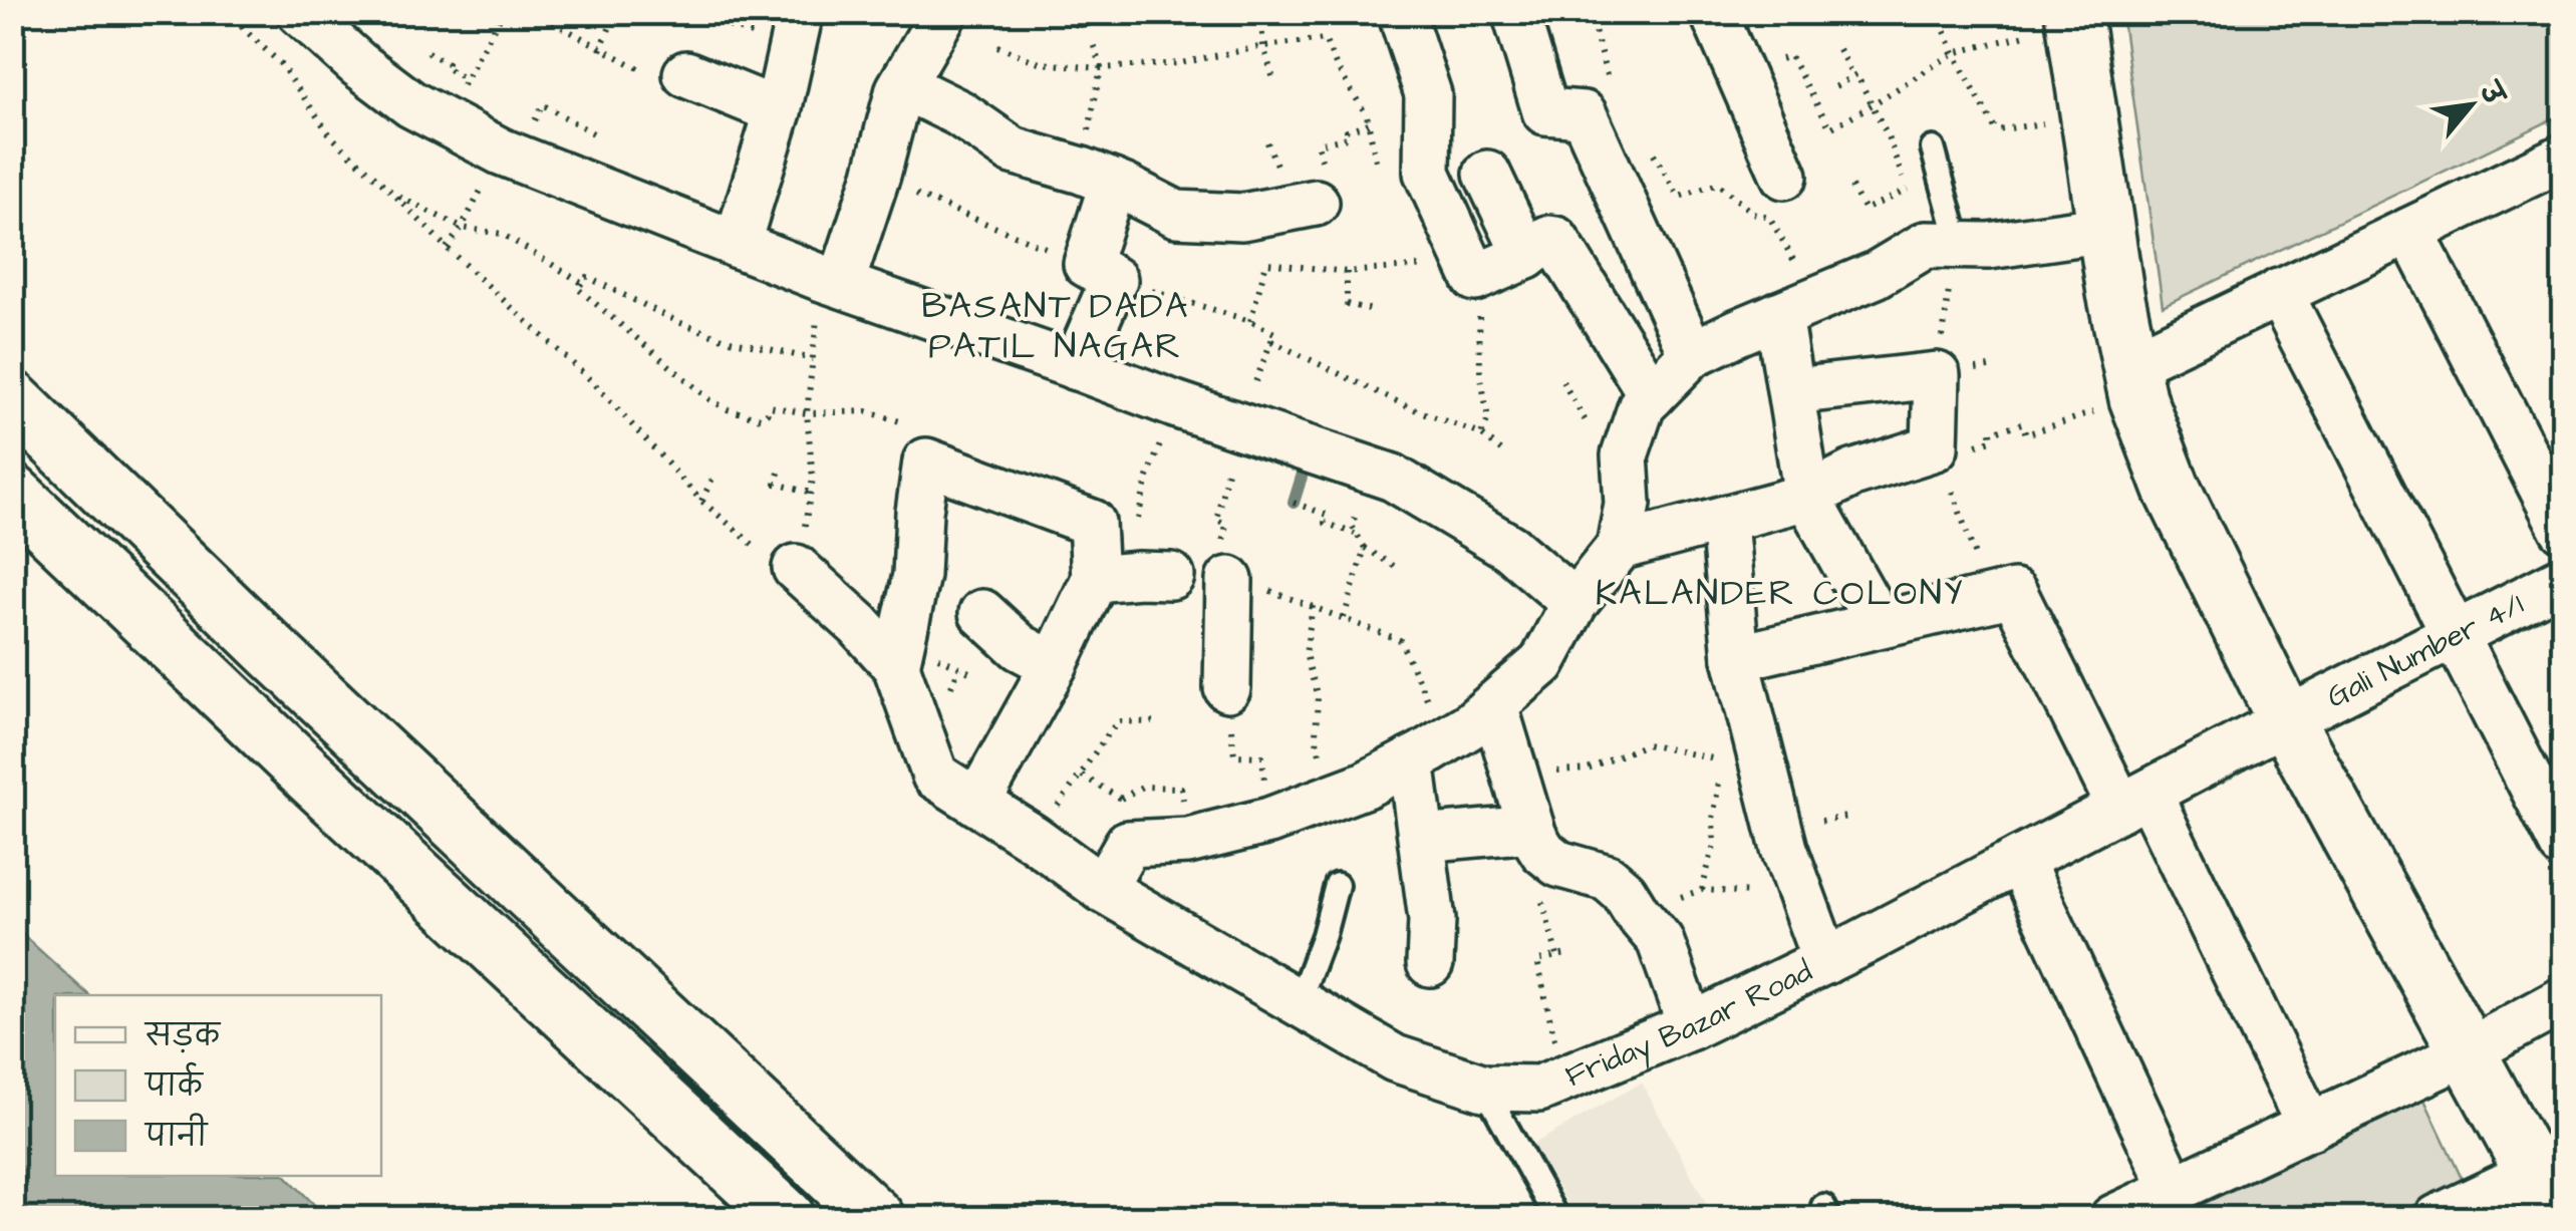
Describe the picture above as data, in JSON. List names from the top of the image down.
{
  "streets": {
    "street": ["Gali Number 4/1", "Friday Bazar Road"]
  },
  "crossings": [
    ["Gali Number 4/1", "Friday Bazar Road"]
  ],
  "districts": ["BASANT DADA PATIL NAGAR", "KALANDER COLONY"],
  "legend": ["सड़क", "पार्क", "पानी"],
  "north": "top right"
}
